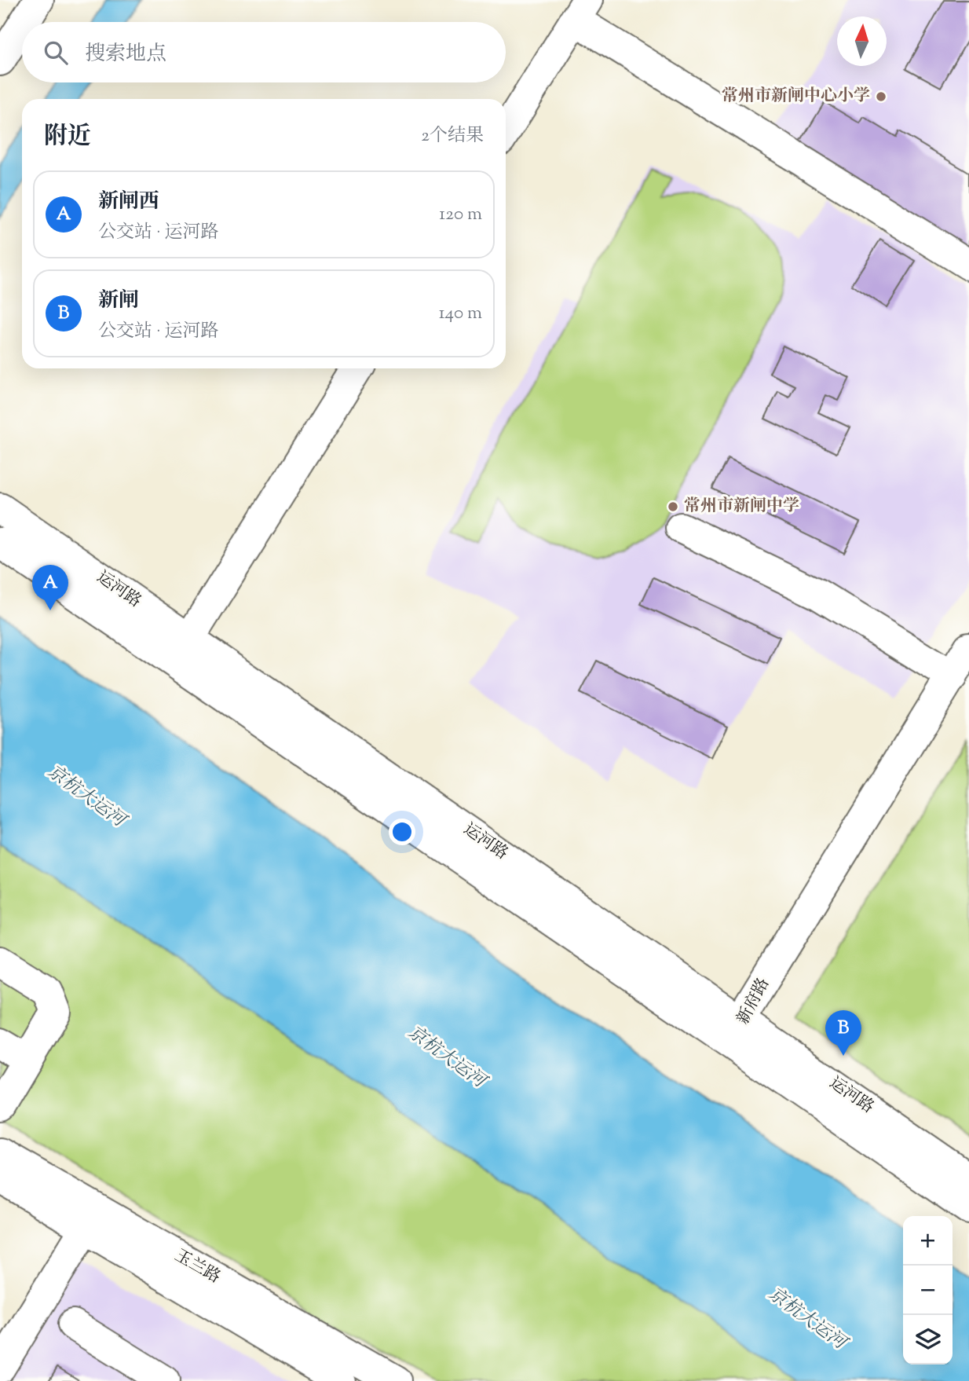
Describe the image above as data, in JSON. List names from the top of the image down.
{
  "streets": {
    "main road": ["运河路", "新府路", "玉兰路"]
  },
  "crossings": [
    ["运河路", "新府路"]
  ],
  "water": ["京杭大运河"],
  "places": ["常州市新闸中心小学", "常州市新闸中学"],
  "north": "top",
  "page": {
    "search": "搜索地点",
    "heading": ["附近", "2个结果"],
    "list": [
      {
        "mark": "A",
        "name": "新闸西",
        "note": "公交站 · 运河路",
        "value": "120 m"
      },
      {
        "mark": "B",
        "name": "新闸",
        "note": "公交站 · 运河路",
        "value": "140 m"
      }
    ],
    "pins": ["A", "B"],
    "map_buttons": ["+", "−"]
  }
}
